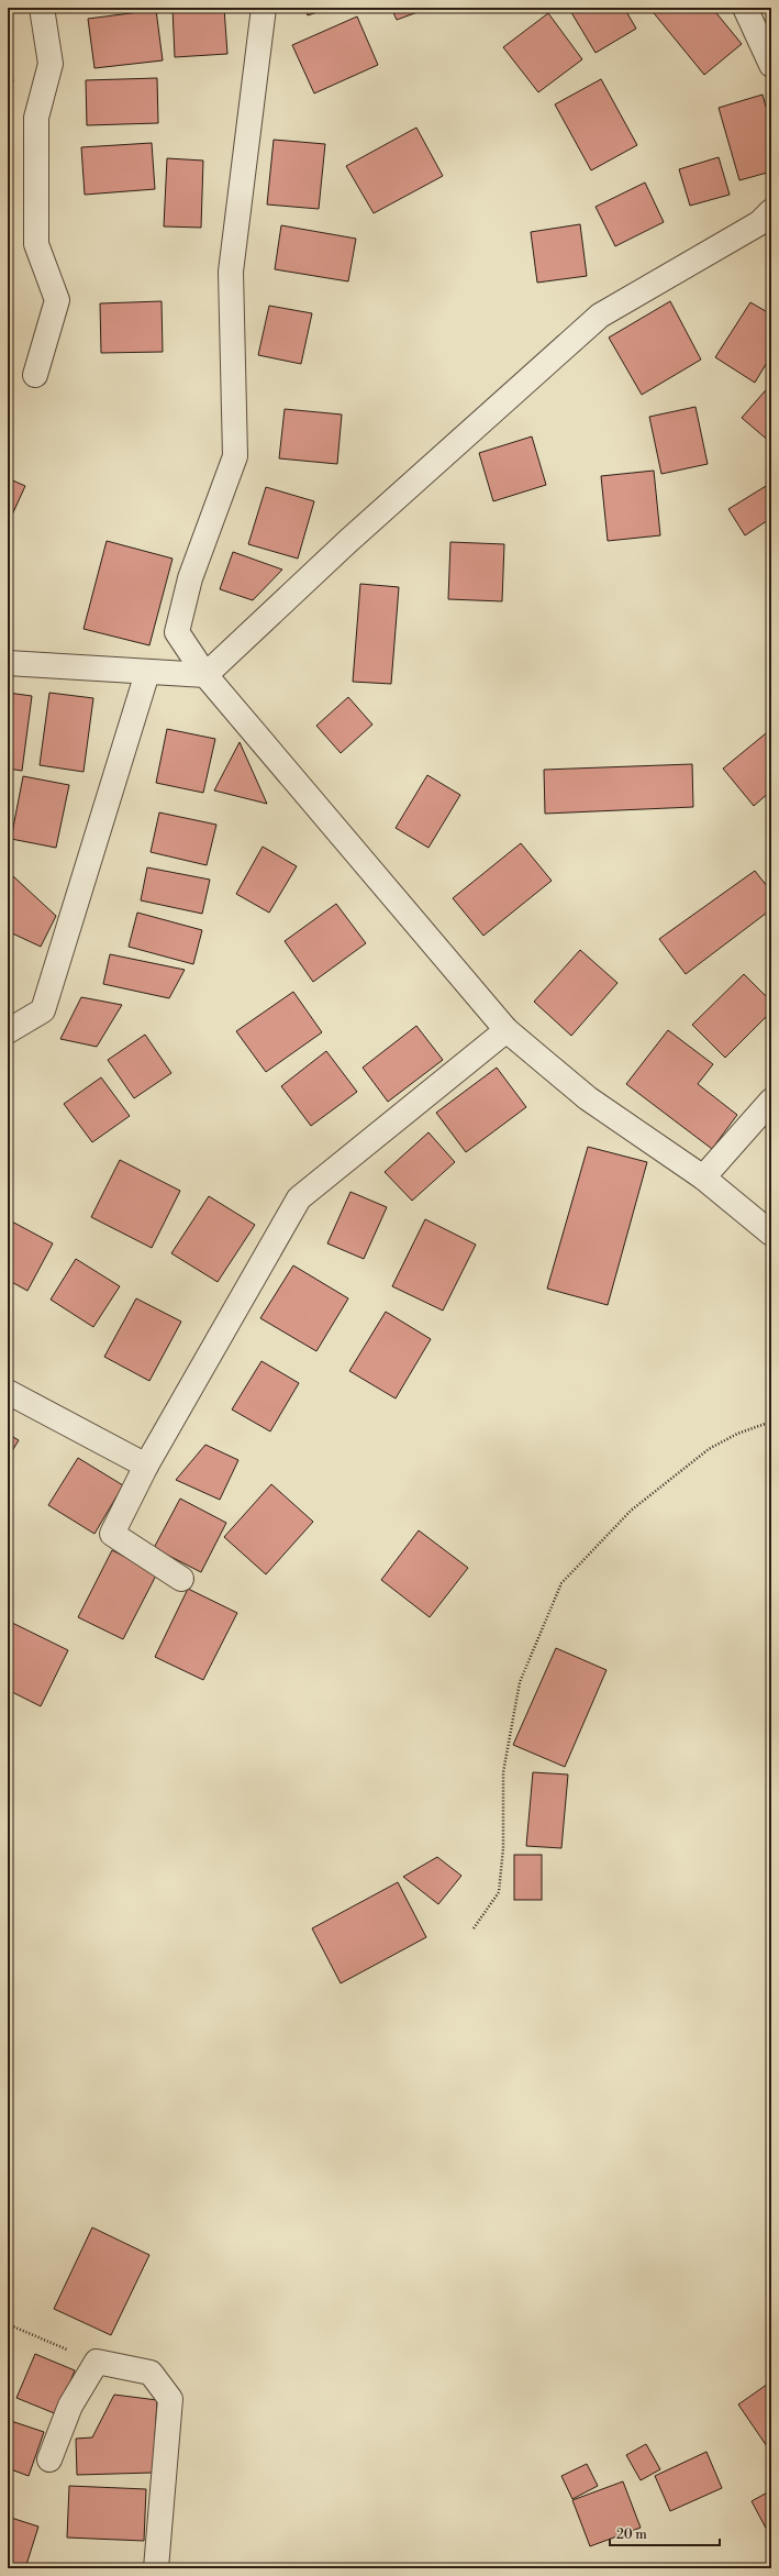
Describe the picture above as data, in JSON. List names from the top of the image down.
{
  "scale_bar": "20 m"
}
